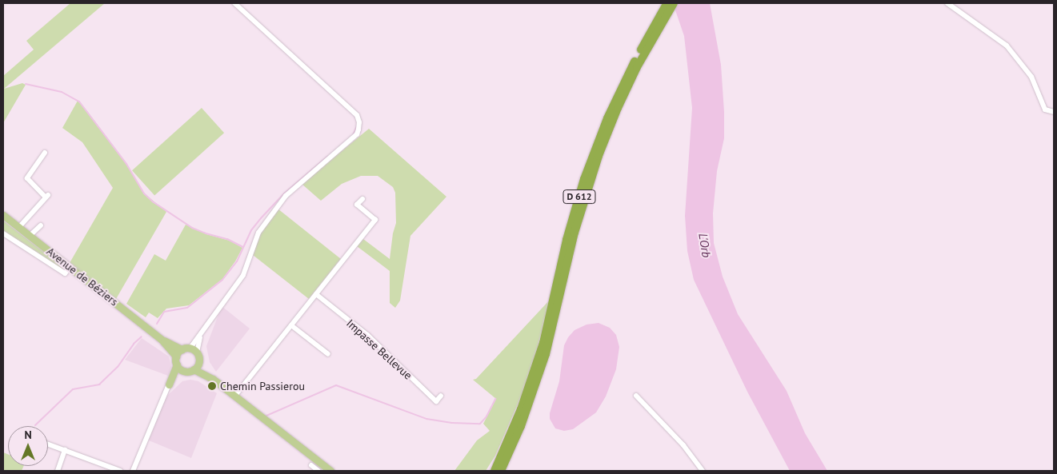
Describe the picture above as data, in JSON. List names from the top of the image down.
{
  "streets": {
    "highway": ["D 612"],
    "main road": ["Avenue de Béziers"],
    "street": ["Impasse Bellevue"]
  },
  "water": ["L'Orb"],
  "places": ["Chemin Passierou"],
  "north": "top"
}
